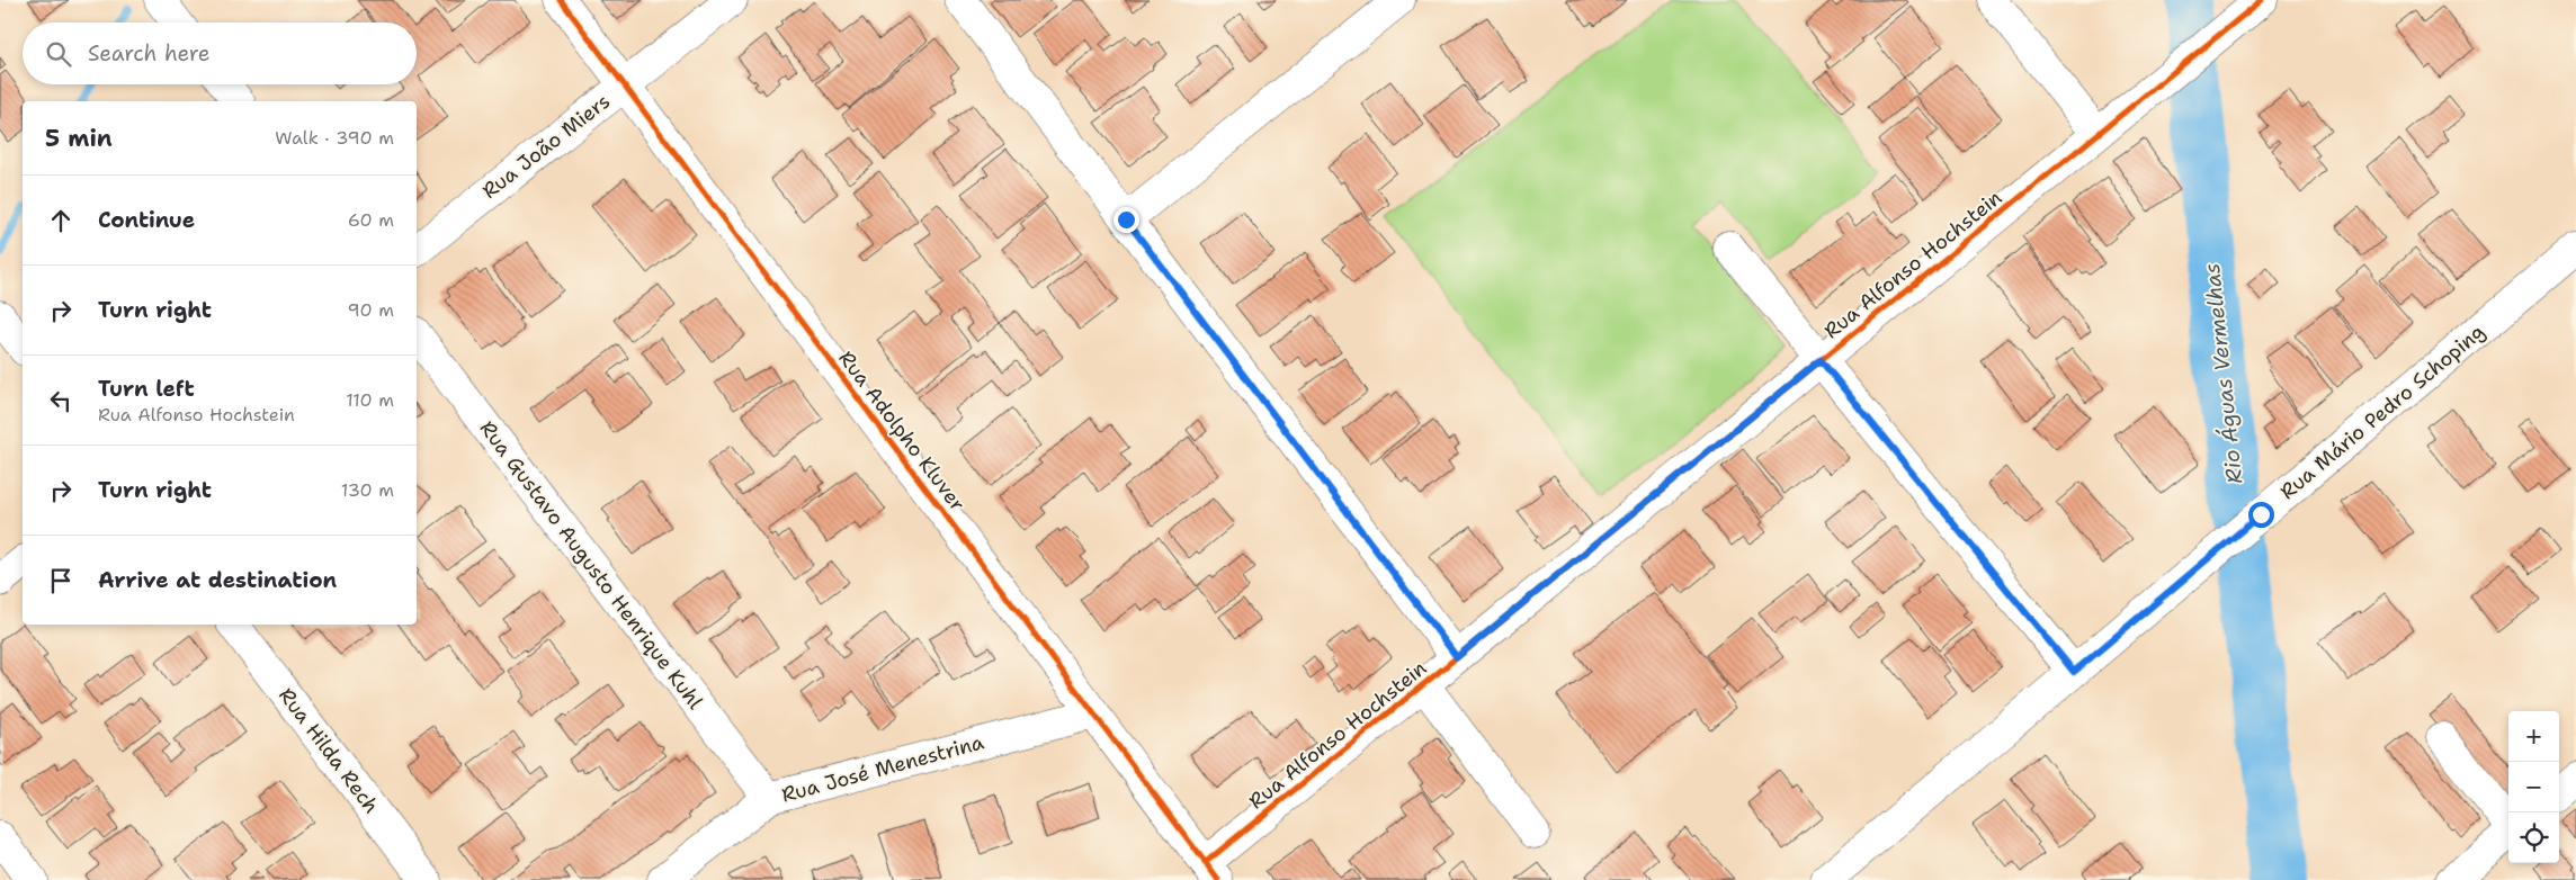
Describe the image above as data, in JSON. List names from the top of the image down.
{
  "streets": {
    "street": [
      "Rua João Miers",
      "Rua Alfonso Hochstein",
      "Rua Mário Pedro Schoping",
      "Rua Adolpho Kluver",
      "Rua Gustavo Augusto Henrique Kuhl",
      "Rua Hilda Rech",
      "Rua José Menestrina"
    ]
  },
  "crossings": [
    ["Rua João Miers", "Rua Adolpho Kluver"],
    ["Rua Alfonso Hochstein", "Rua Adolpho Kluver"],
    ["Rua Adolpho Kluver", "Rua José Menestrina"],
    ["Rua Gustavo Augusto Henrique Kuhl", "Rua José Menestrina"]
  ],
  "water": ["Rio Águas Vermelhas"],
  "page": {
    "search": "Search here",
    "heading": ["5 min", "Walk · 390 m"],
    "list": [
      ["Continue", "60 m"],
      ["Turn right", "90 m"],
      ["Turn left", "Rua Alfonso Hochstein", "110 m"],
      ["Turn right", "130 m"],
      "Arrive at destination"
    ],
    "map_buttons": ["+", "−"]
  }
}
